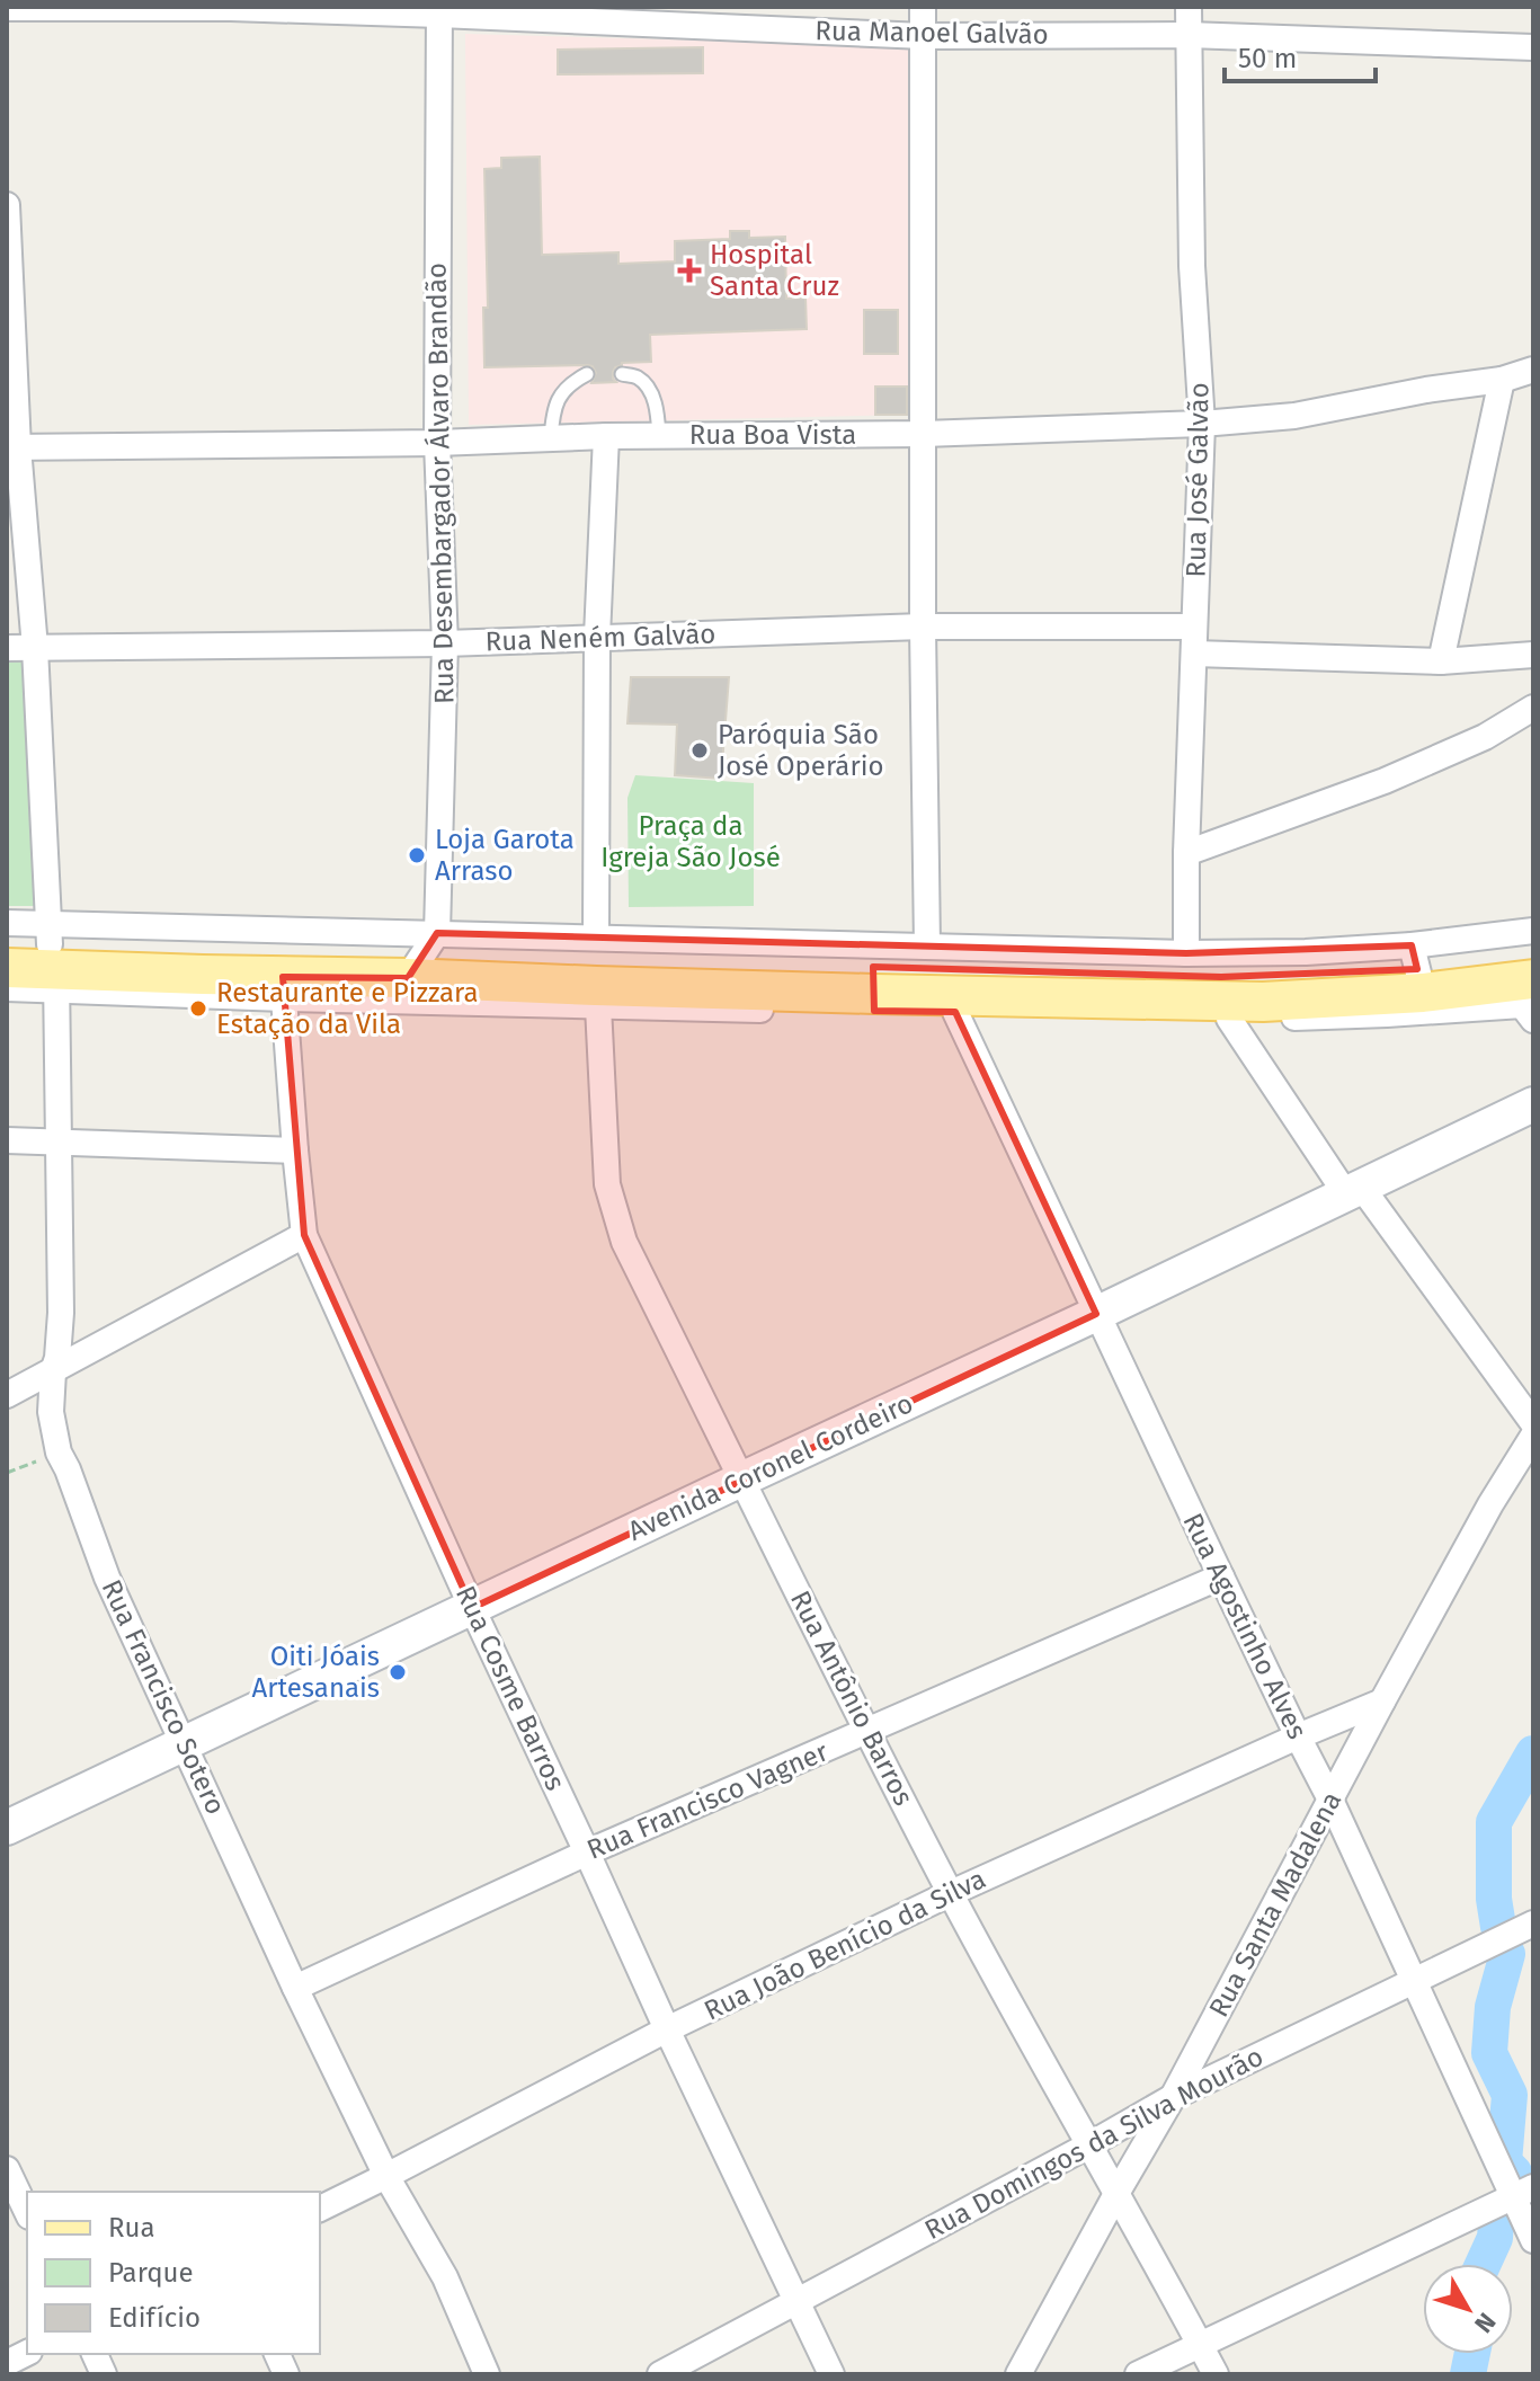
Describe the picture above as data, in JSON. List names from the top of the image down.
{
  "streets": {
    "street": [
      "Rua Manoel Galvão",
      "Rua Boa Vista",
      "Rua José Galvão",
      "Rua Desembargador Álvaro Brandão",
      "Rua Neném Galvão",
      "Avenida Coronel Cordeiro",
      "Rua Agostinho Alves",
      "Rua Cosme Barros",
      "Rua Francisco Sotero",
      "Rua Antônio Barros",
      "Rua Francisco Vagner",
      "Rua Santa Madalena",
      "Rua João Benício da Silva",
      "Rua Domingos da Silva Mourão"
    ]
  },
  "crossings": [
    ["Rua Manoel Galvão", "Rua José Galvão"],
    ["Rua Manoel Galvão", "Rua Desembargador Álvaro Brandão"],
    ["Rua Boa Vista", "Rua José Galvão"],
    ["Rua Boa Vista", "Rua Desembargador Álvaro Brandão"],
    ["Rua Boa Vista", "Rua Francisco Sotero"],
    ["Rua José Galvão", "Rua Neném Galvão"],
    ["Rua Desembargador Álvaro Brandão", "Rua Neném Galvão"],
    ["Rua Neném Galvão", "Rua Francisco Sotero"],
    ["Avenida Coronel Cordeiro", "Rua Agostinho Alves"],
    ["Avenida Coronel Cordeiro", "Rua Cosme Barros"],
    ["Avenida Coronel Cordeiro", "Rua Francisco Sotero"],
    ["Avenida Coronel Cordeiro", "Rua Antônio Barros"],
    ["Rua Agostinho Alves", "Rua Francisco Vagner"],
    ["Rua Agostinho Alves", "Rua Santa Madalena"],
    ["Rua Agostinho Alves", "Rua João Benício da Silva"],
    ["Rua Agostinho Alves", "Rua Domingos da Silva Mourão"],
    ["Rua Cosme Barros", "Rua Francisco Vagner"],
    ["Rua Cosme Barros", "Rua João Benício da Silva"],
    ["Rua Cosme Barros", "Rua Domingos da Silva Mourão"],
    ["Rua Francisco Sotero", "Rua Francisco Vagner"],
    ["Rua Francisco Sotero", "Rua João Benício da Silva"],
    ["Rua Antônio Barros", "Rua Francisco Vagner"],
    ["Rua Antônio Barros", "Rua Santa Madalena"],
    ["Rua Antônio Barros", "Rua João Benício da Silva"],
    ["Rua Antônio Barros", "Rua Domingos da Silva Mourão"],
    ["Rua Santa Madalena", "Rua João Benício da Silva"],
    ["Rua Santa Madalena", "Rua Domingos da Silva Mourão"]
  ],
  "parks": ["Praça da Igreja São José"],
  "places": {
    "health": ["Hospital Santa Cruz"],
    "other": [
      "Paróquia São José Operário",
      "Loja Garota Arraso",
      "Restaurante e Pizzara Estação da Vila",
      "Oiti Jóais Artesanais"
    ]
  },
  "legend": ["Rua", "Parque", "Edifício"],
  "scale_bar": "50 m",
  "north": "bottom right"
}
